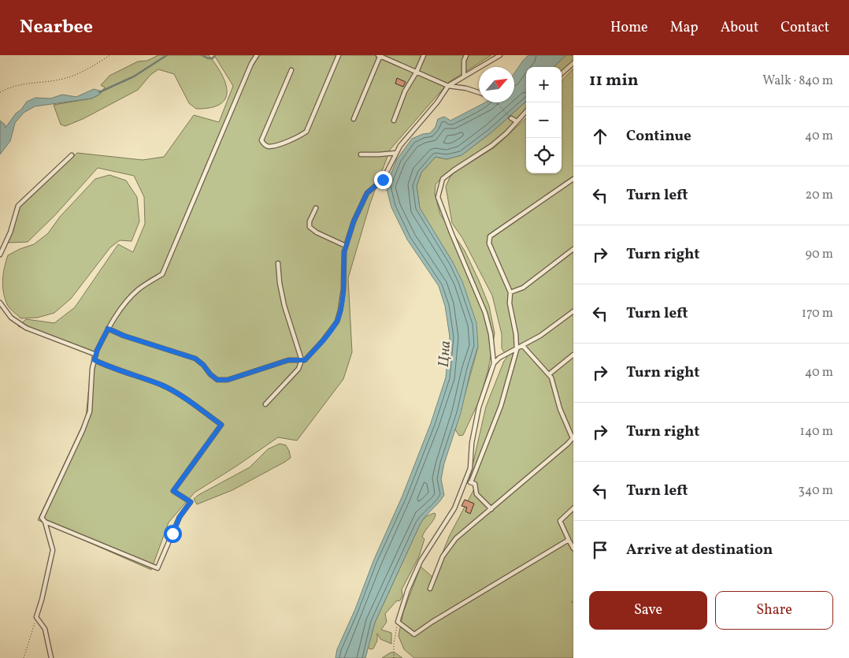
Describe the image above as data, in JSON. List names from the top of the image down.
{
  "water": ["Цна"],
  "north": "top right",
  "page": {
    "header": "Nearbee",
    "nav": [
      "Home",
      "Map",
      "About",
      "Contact"
    ],
    "heading": ["11 min", "Walk · 840 m"],
    "map_buttons": ["+", "−"],
    "list": [
      ["Continue", "40 m"],
      ["Turn left", "20 m"],
      ["Turn right", "90 m"],
      ["Turn left", "170 m"],
      ["Turn right", "40 m"],
      ["Turn right", "140 m"],
      ["Turn left", "340 m"],
      "Arrive at destination"
    ],
    "buttons": ["Save", "Share"]
  }
}
